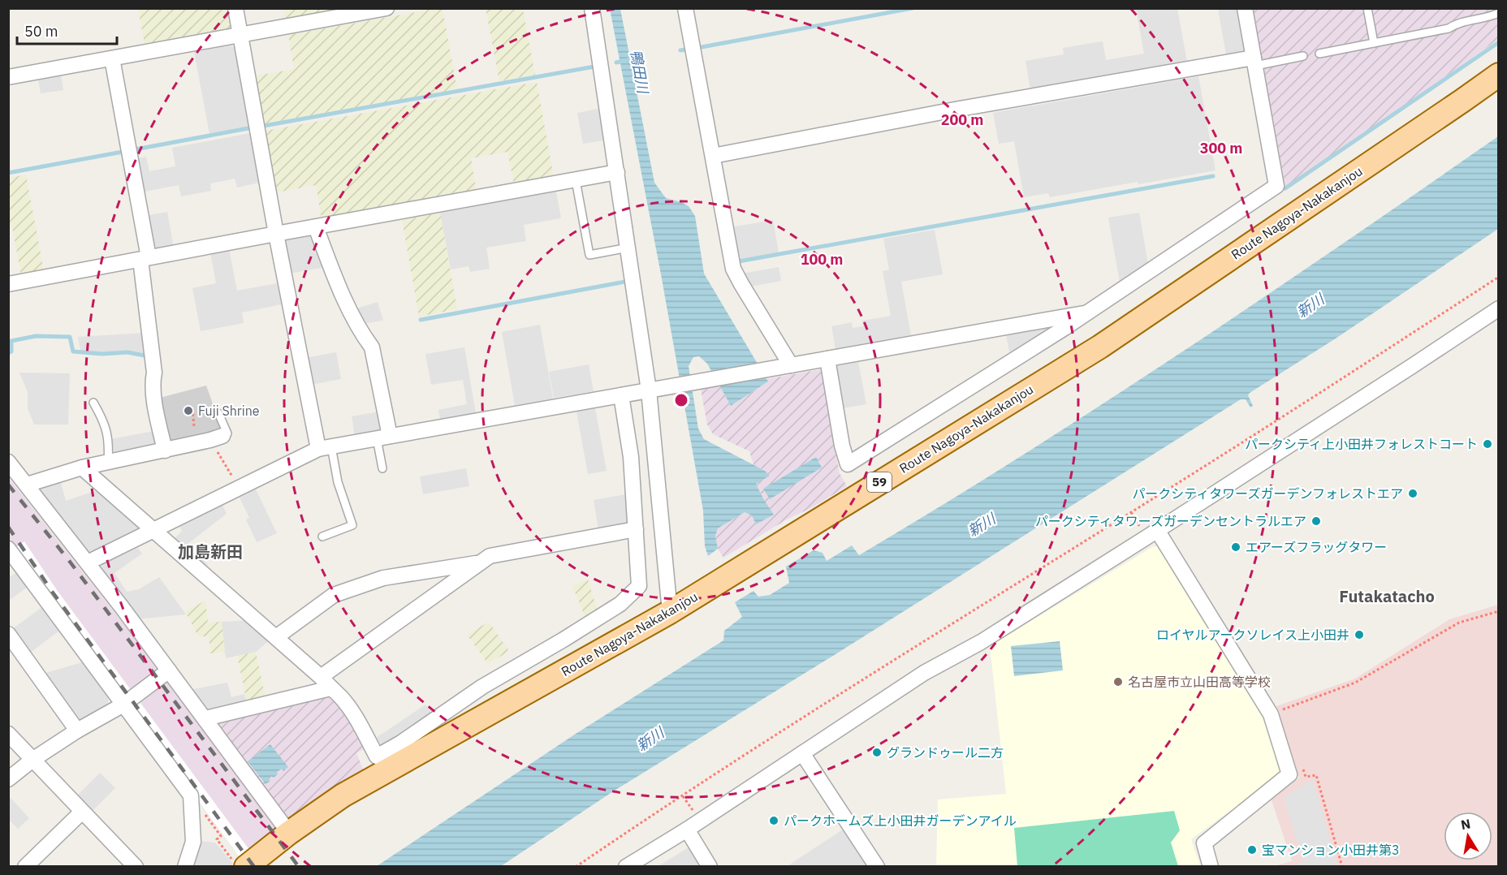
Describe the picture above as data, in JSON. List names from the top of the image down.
{
  "streets": {
    "main road": ["Route Nagoya-Nakakanjou", "59"]
  },
  "districts": ["加島新田", "Futakatacho"],
  "water": ["鴨田川", "新川"],
  "places": [
    "Fuji Shrine",
    "パークシティ上小田井フォレストコート",
    "パークシティタワーズガーデンフォレストエア",
    "パークシティタワーズガーデンセントラルエア",
    "エアーズフラッグタワー",
    "ロイヤルアークソレイス上小田井",
    "名古屋市立山田高等学校",
    "グランドゥール二方",
    "パークホームズ上小田井ガーデンアイル",
    "宝マンション小田井第3"
  ],
  "scale_bar": "50 m",
  "north": "top",
  "rings": ["200 m", "300 m", "100 m"]
}
